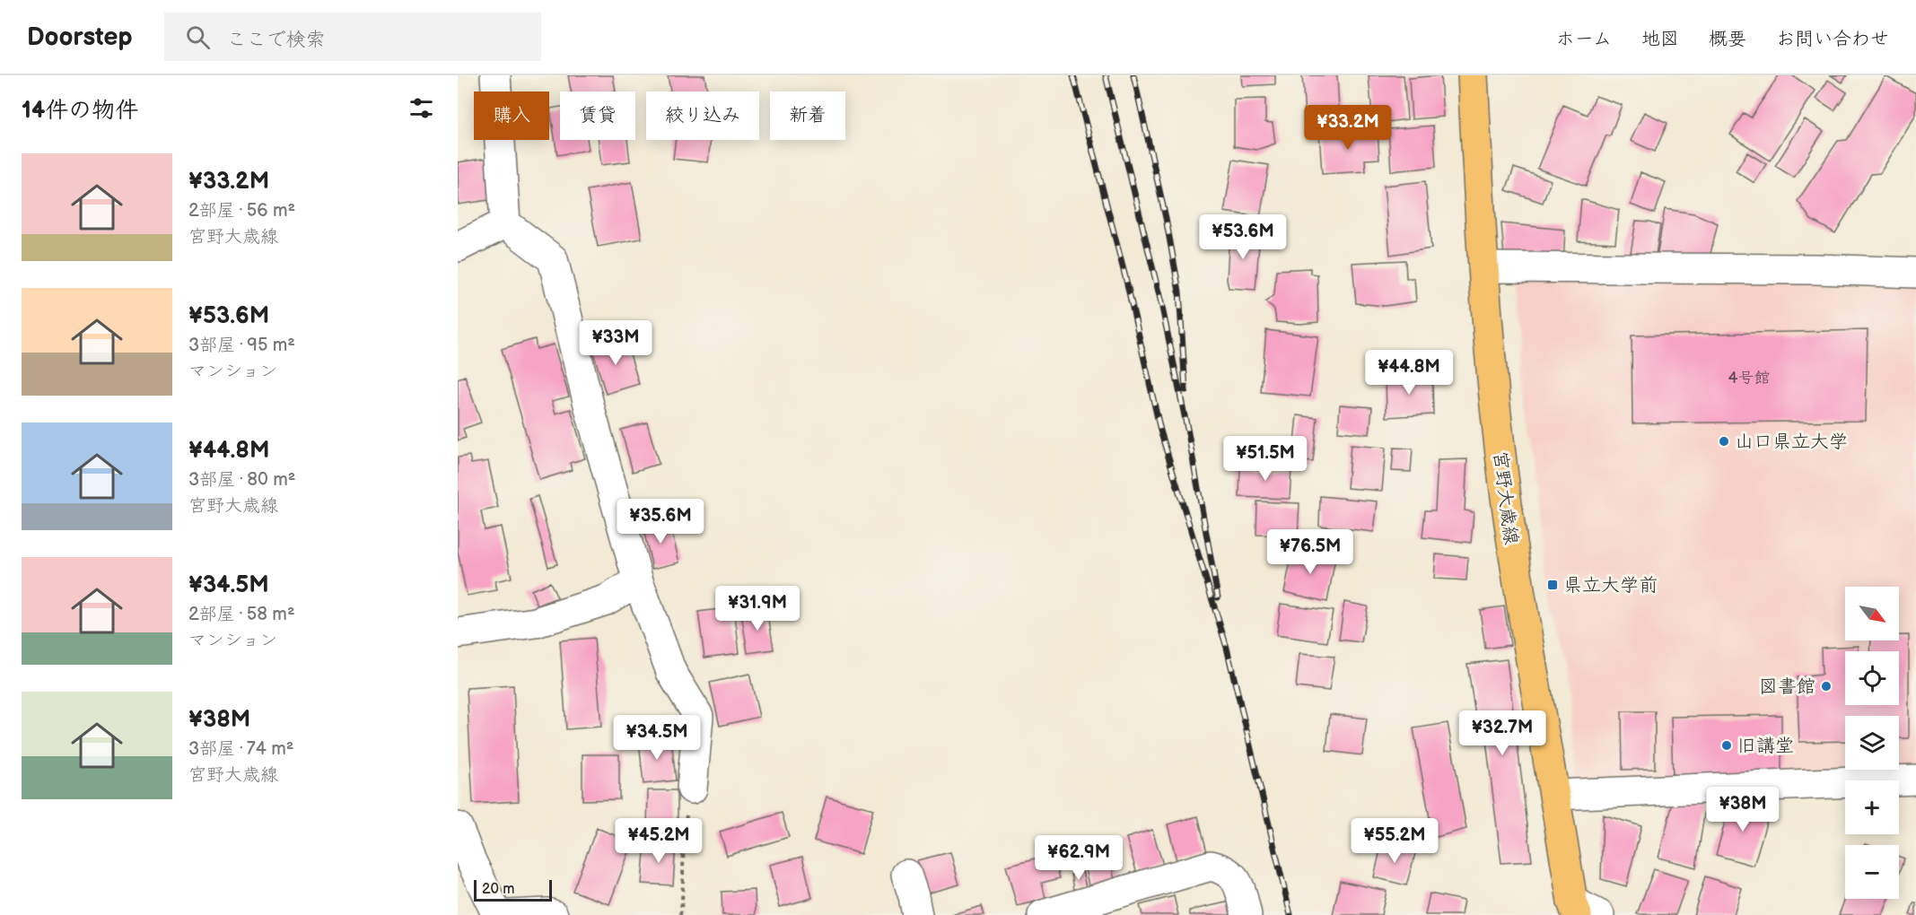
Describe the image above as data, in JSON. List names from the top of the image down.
{
  "streets": {
    "main road": ["宮野大歳線"]
  },
  "places": {
    "other": ["山口県立大学", "図書館", "旧講堂"],
    "transit": ["県立大学前"]
  },
  "house_numbers": ["4号館"],
  "scale_bar": "20 m",
  "north": "bottom right",
  "page": {
    "header": "Doorstep",
    "search": "ここで検索",
    "nav": [
      "ホーム",
      "地図",
      "概要",
      "お問い合わせ"
    ],
    "heading": "14件の物件",
    "chip": [
      "購入",
      "賃貸",
      "絞り込み",
      "新着"
    ],
    "price": [
      "¥33.2M",
      "¥53.6M",
      "¥33M",
      "¥44.8M",
      "¥51.5M",
      "¥35.6M",
      "¥76.5M",
      "¥31.9M",
      "¥32.7M",
      "¥34.5M",
      "¥38M",
      "¥45.2M",
      "¥55.2M",
      "¥62.9M"
    ],
    "list": [
      {
        "name": "¥33.2M",
        "note": "2部屋 · 56 m² · 宮野大歳線"
      },
      {
        "name": "¥53.6M",
        "note": "3部屋 · 95 m² · マンション"
      },
      {
        "name": "¥44.8M",
        "note": "3部屋 · 80 m² · 宮野大歳線"
      },
      {
        "name": "¥34.5M",
        "note": "2部屋 · 58 m² · マンション"
      },
      {
        "name": "¥38M",
        "note": "3部屋 · 74 m² · 宮野大歳線"
      }
    ],
    "map_buttons": ["+", "−"],
    "scale": "20 m"
  }
}
